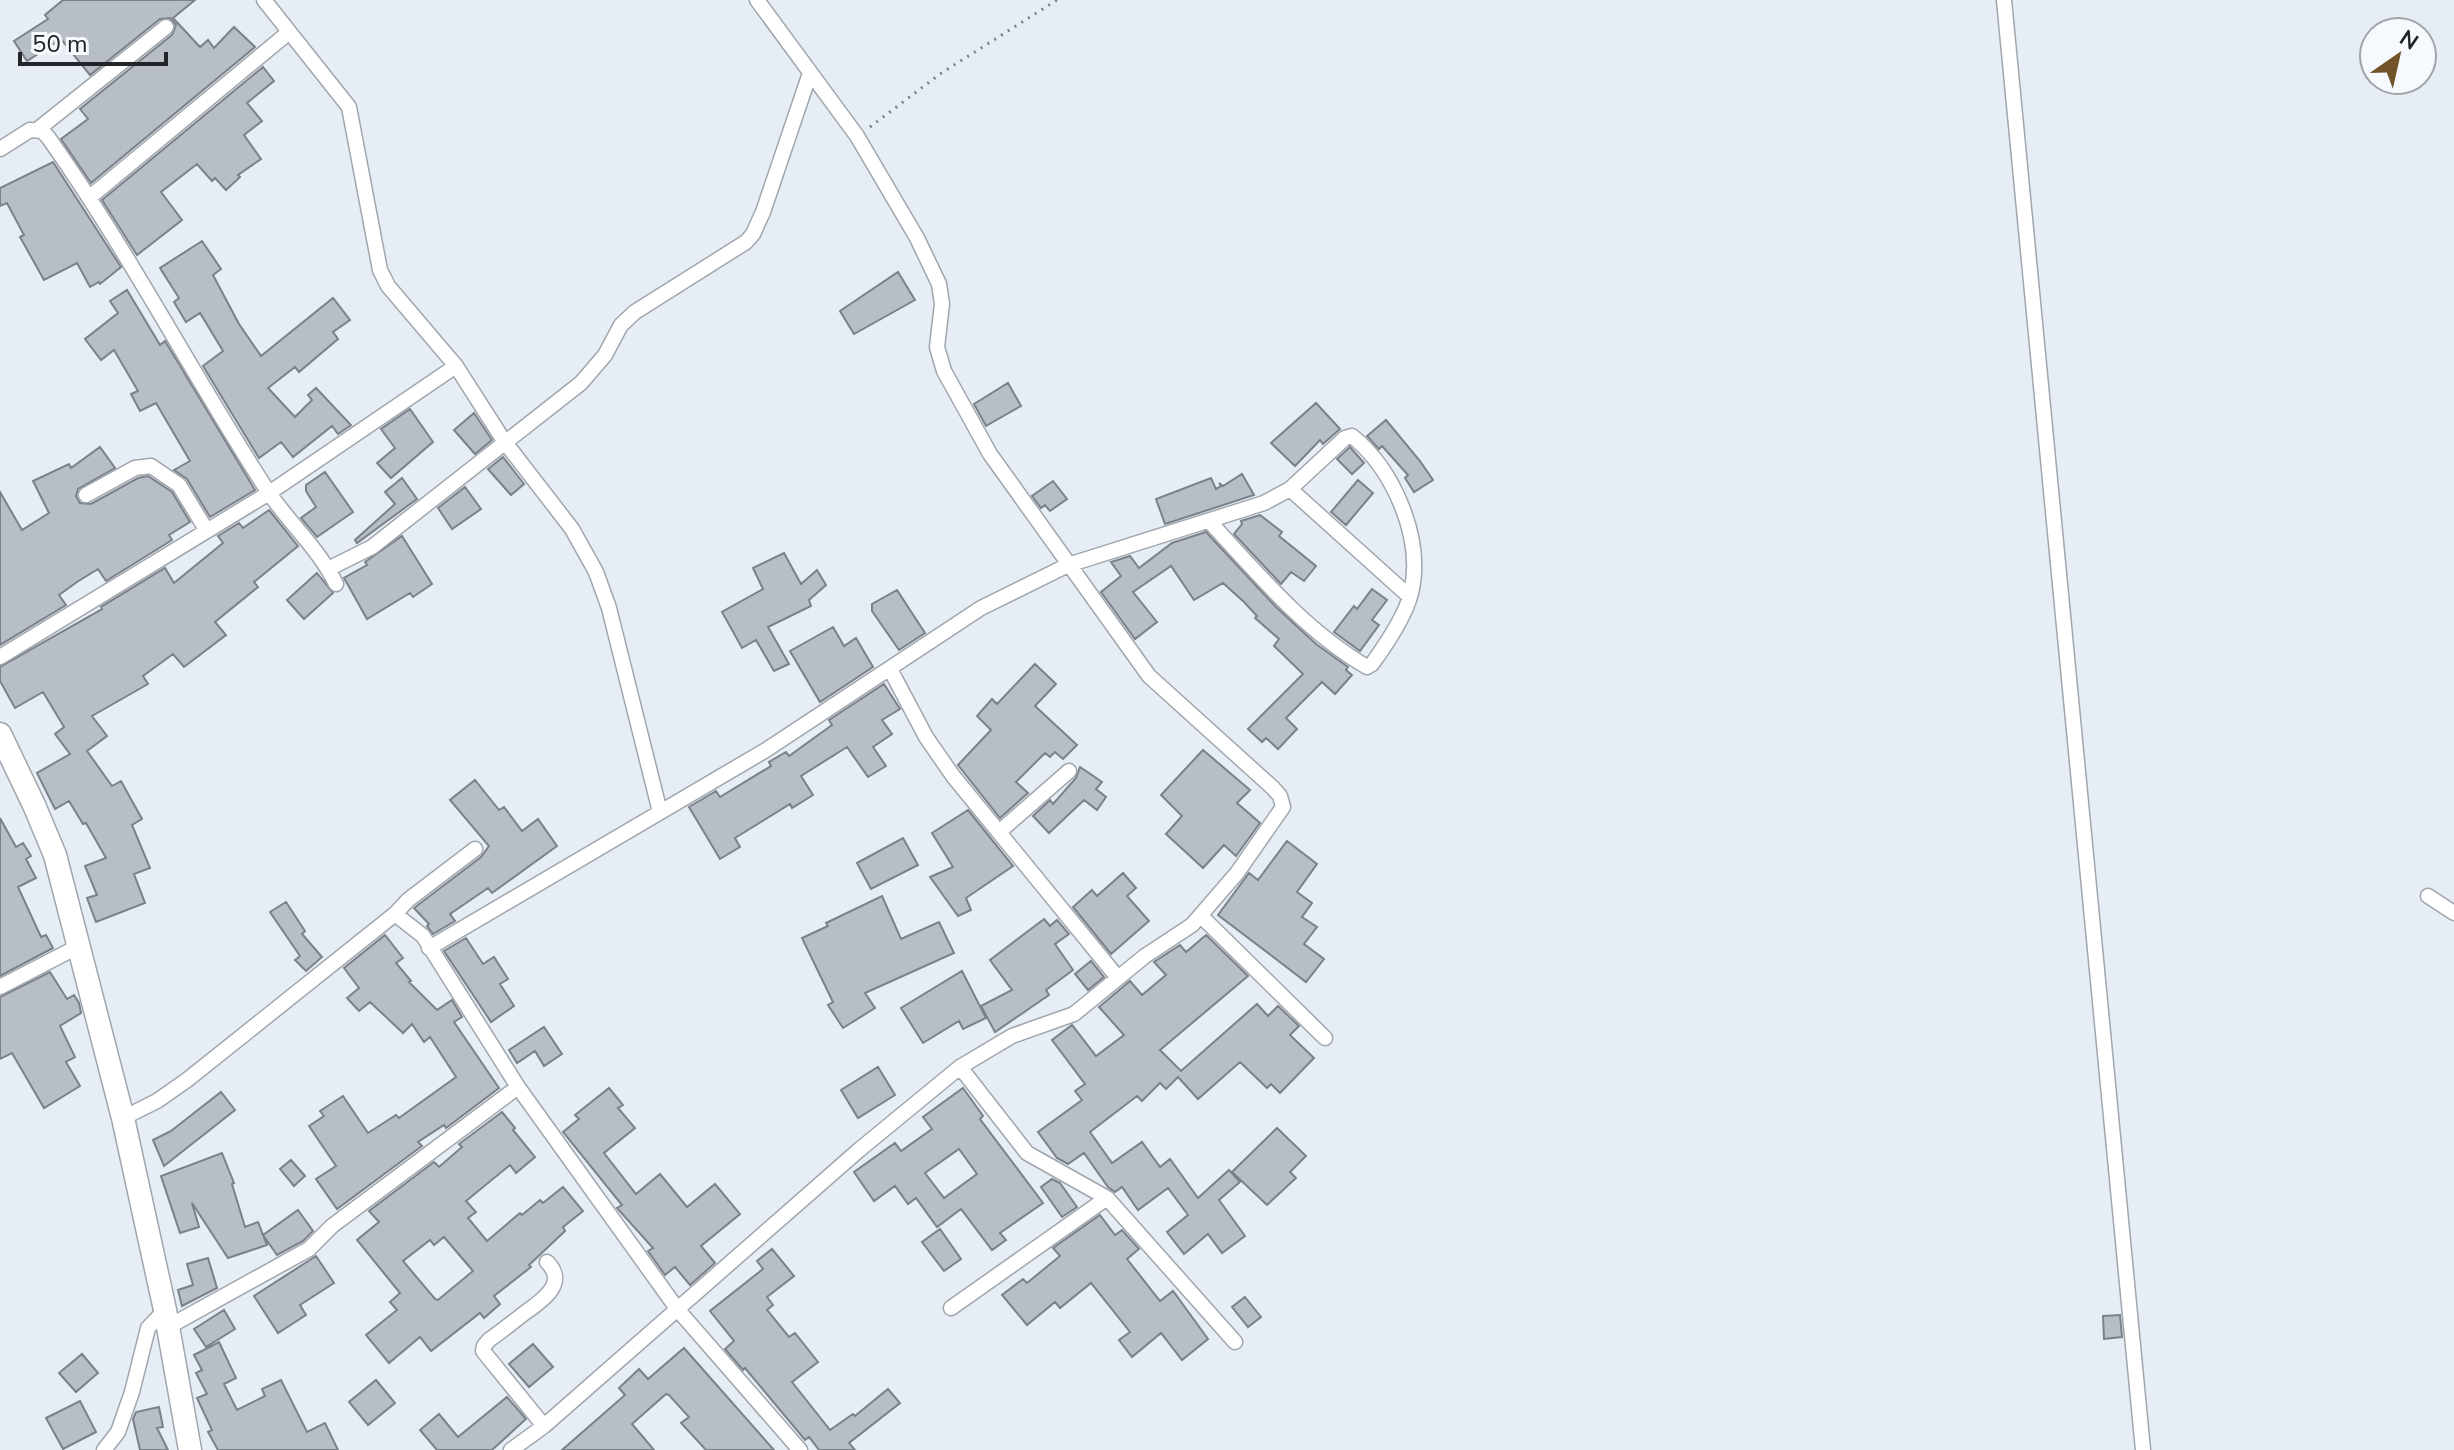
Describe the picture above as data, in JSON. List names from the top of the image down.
{
  "scale_bar": "50 m",
  "north": "top right"
}
